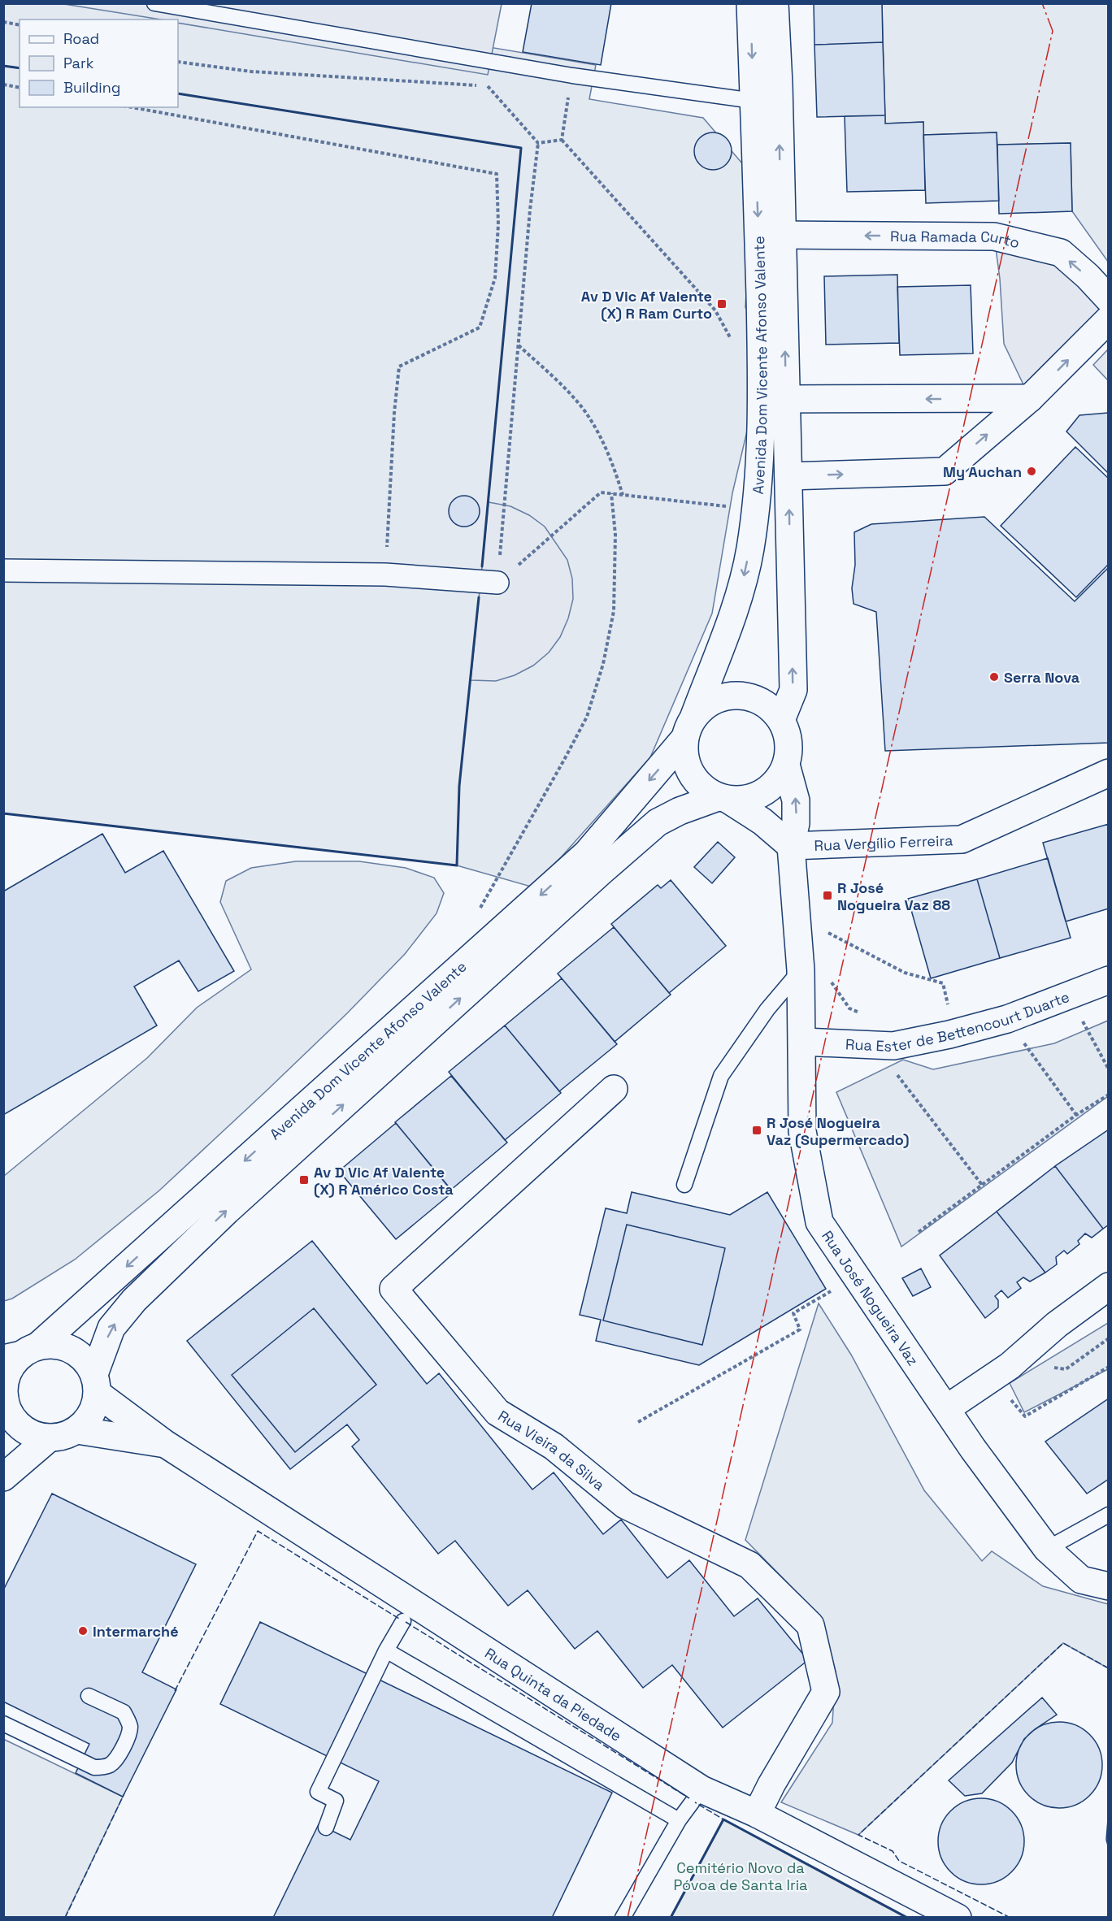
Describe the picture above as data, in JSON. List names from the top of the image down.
{
  "streets": {
    "street": [
      "Rua Ramada Curto",
      "Avenida Dom Vicente Afonso Valente",
      "Rua Vergílio Ferreira",
      "Rua Ester de Bettencourt Duarte",
      "Rua José Nogueira Vaz",
      "Rua Vieira da Silva",
      "Rua Quinta da Piedade"
    ]
  },
  "crossings": [
    ["Rua Ramada Curto", "Avenida Dom Vicente Afonso Valente"],
    ["Avenida Dom Vicente Afonso Valente", "Rua José Nogueira Vaz"],
    ["Avenida Dom Vicente Afonso Valente", "Rua Quinta da Piedade"],
    ["Rua Vergílio Ferreira", "Rua José Nogueira Vaz"],
    ["Rua Ester de Bettencourt Duarte", "Rua José Nogueira Vaz"],
    ["Rua Vieira da Silva", "Rua Quinta da Piedade"]
  ],
  "parks": ["Cemitério Novo da Póvoa de Santa Iria"],
  "places": {
    "transit": [
      "Av D Vic Af Valente (X) R Ram Curto",
      "R José Nogueira Vaz 88",
      "R José Nogueira Vaz (Supermercado)",
      "Av D Vic Af Valente (X) R Américo Costa"
    ],
    "other": ["My Auchan", "Serra Nova", "Intermarché"]
  },
  "legend": ["Road", "Park", "Building"]
}
